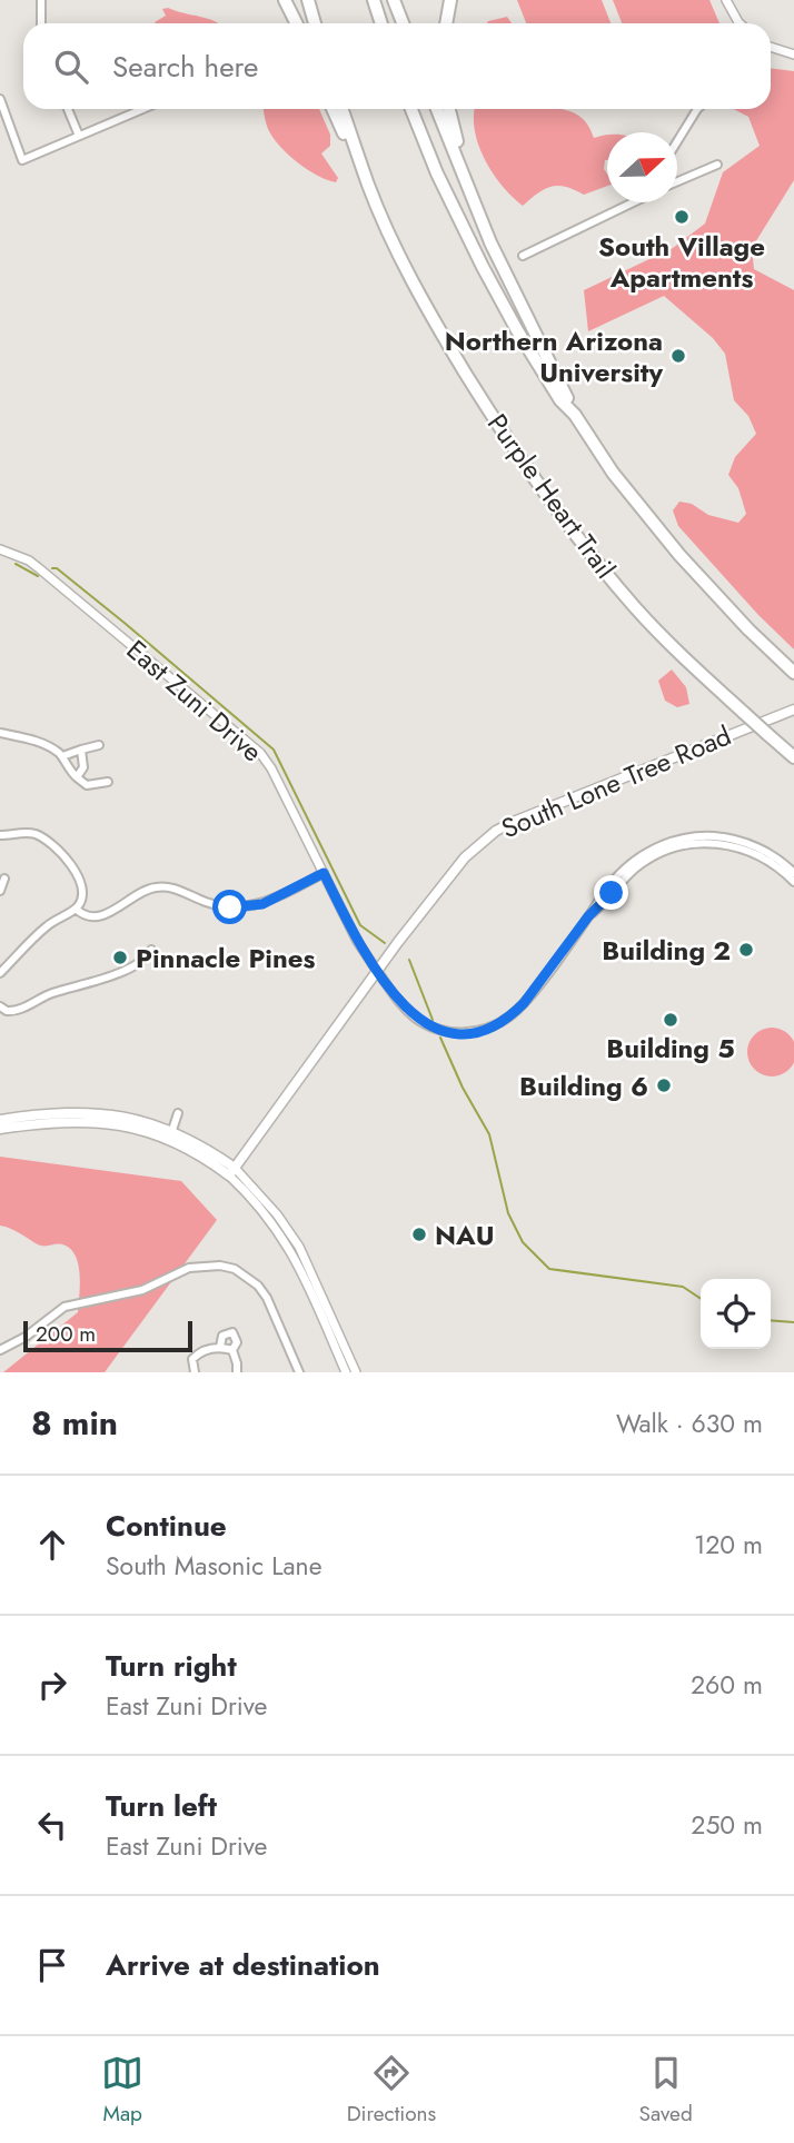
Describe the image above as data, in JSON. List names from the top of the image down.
{
  "streets": {
    "highway": ["Purple Heart Trail"],
    "main road": ["South Lone Tree Road"],
    "street": ["East Zuni Drive"]
  },
  "crossings": [
    ["East Zuni Drive", "South Lone Tree Road"]
  ],
  "places": [
    "South Village Apartments",
    "Northern Arizona University",
    "Building 2",
    "Pinnacle Pines",
    "Building 5",
    "Building 6",
    "NAU"
  ],
  "scale_bar": "200 m",
  "north": "right",
  "page": {
    "search": "Search here",
    "scale": "200 m",
    "heading": ["8 min", "Walk · 630 m"],
    "list": [
      ["Continue", "South Masonic Lane", "120 m"],
      ["Turn right", "East Zuni Drive", "260 m"],
      ["Turn left", "East Zuni Drive", "250 m"],
      "Arrive at destination"
    ],
    "nav": ["Map", "Directions", "Saved"]
  }
}
